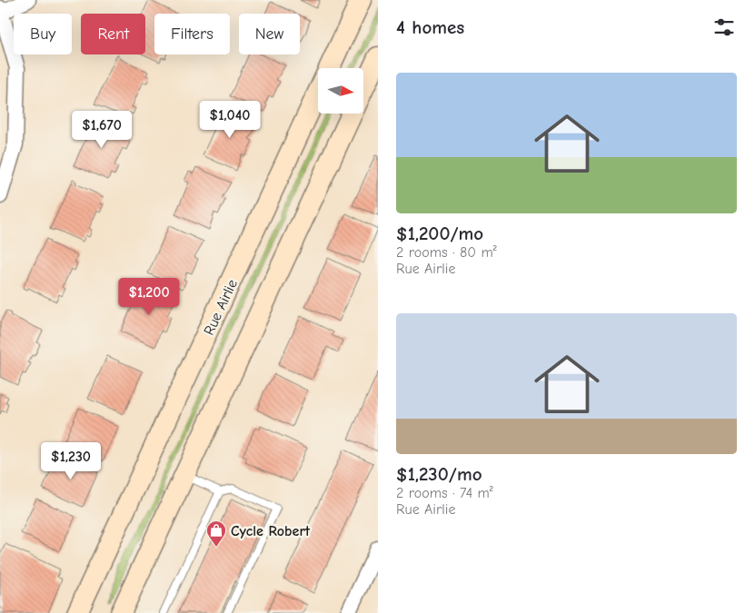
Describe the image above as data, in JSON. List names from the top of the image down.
{
  "streets": {
    "main road": ["Rue Airlie"]
  },
  "places": {
    "shop": ["Cycle Robert"]
  },
  "north": "right",
  "page": {
    "heading": "4 homes",
    "chip": [
      "Buy",
      "Rent",
      "Filters",
      "New"
    ],
    "list": [
      {
        "name": "$1,200/mo",
        "note": "2 rooms · 80 m² · Rue Airlie"
      },
      {
        "name": "$1,230/mo",
        "note": "2 rooms · 74 m² · Rue Airlie"
      }
    ],
    "price": [
      "$1,040",
      "$1,670",
      "$1,200",
      "$1,230"
    ]
  }
}
